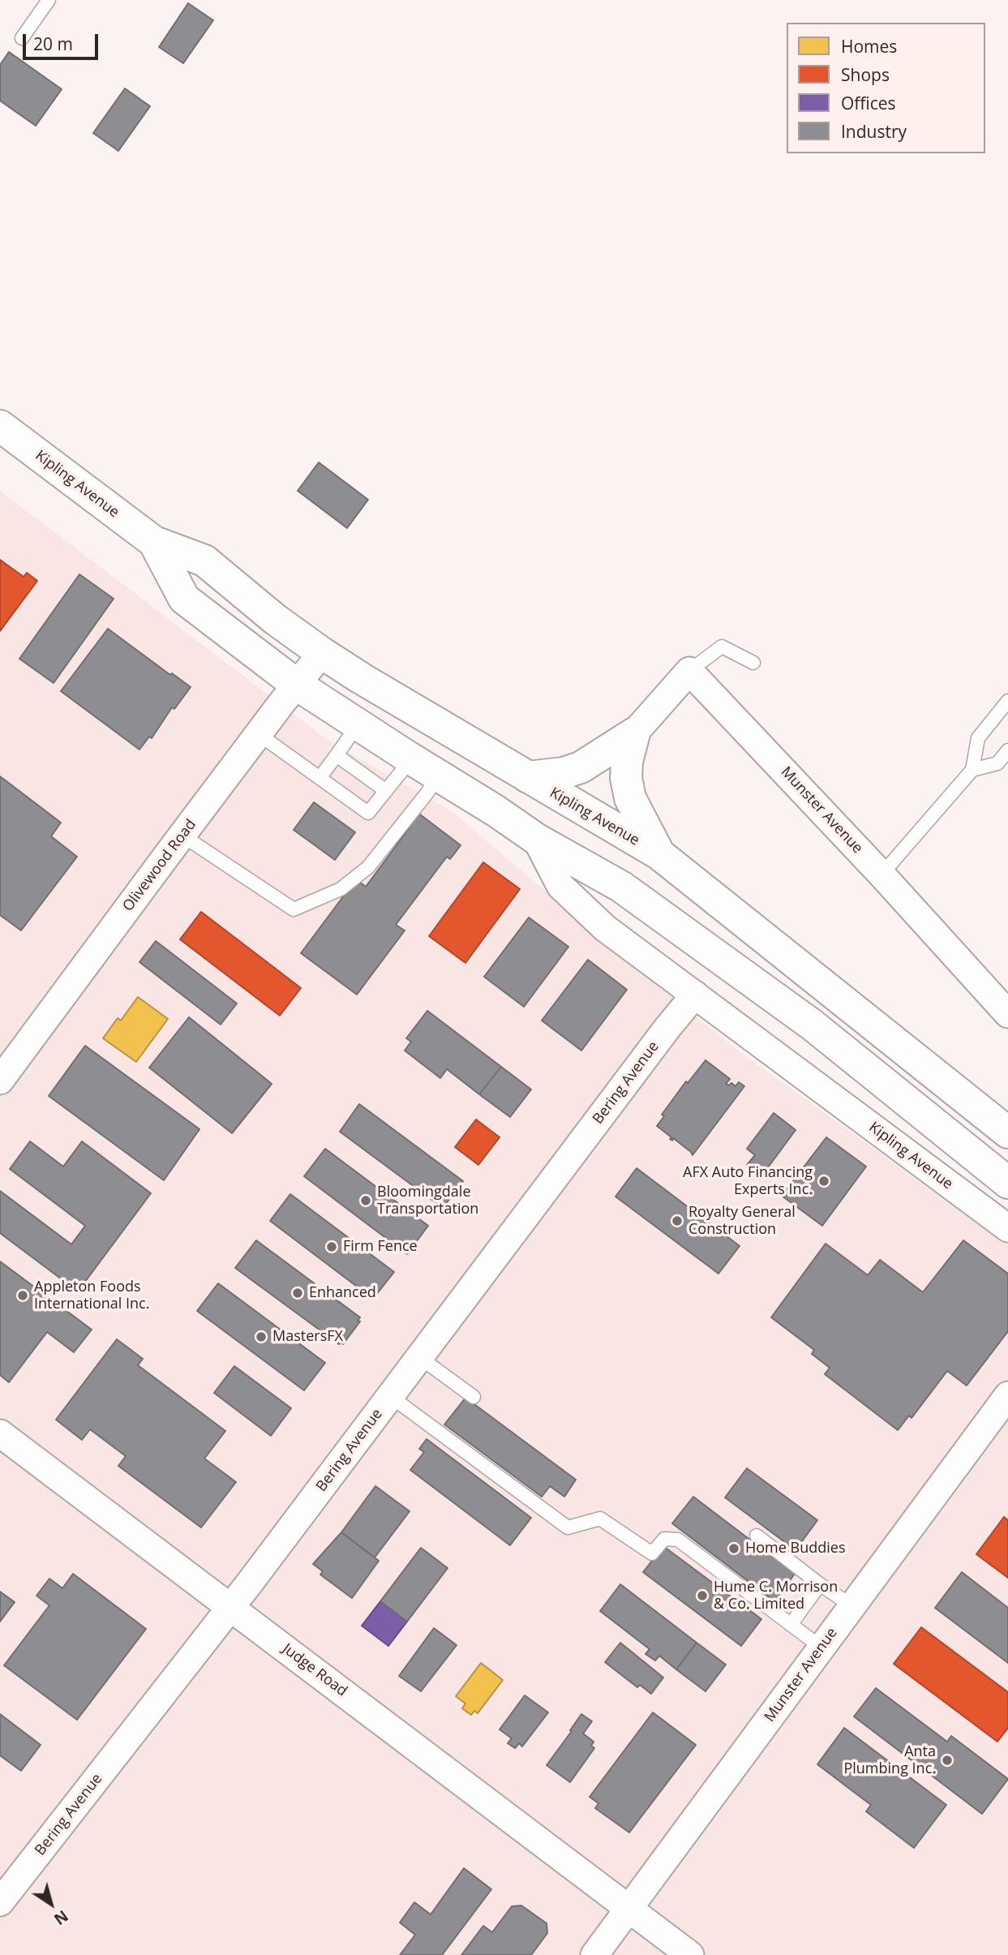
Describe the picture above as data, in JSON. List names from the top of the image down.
{
  "streets": {
    "main road": ["Kipling Avenue"],
    "street": [
      "Munster Avenue",
      "Olivewood Road",
      "Bering Avenue",
      "Judge Road"
    ]
  },
  "crossings": [
    ["Kipling Avenue", "Olivewood Road"],
    ["Kipling Avenue", "Bering Avenue"],
    ["Munster Avenue", "Judge Road"],
    ["Bering Avenue", "Judge Road"]
  ],
  "places": [
    "AFX Auto Financing Experts Inc.",
    "Bloomingdale Transportation",
    "Royalty General Construction",
    "Firm Fence",
    "Enhanced",
    "Appleton Foods International Inc.",
    "MastersFX",
    "Home Buddies",
    "Hume C. Morrison & Co. Limited",
    "Anta Plumbing Inc."
  ],
  "legend": [
    "Homes",
    "Shops",
    "Offices",
    "Industry"
  ],
  "scale_bar": "20 m",
  "north": "bottom right"
}
